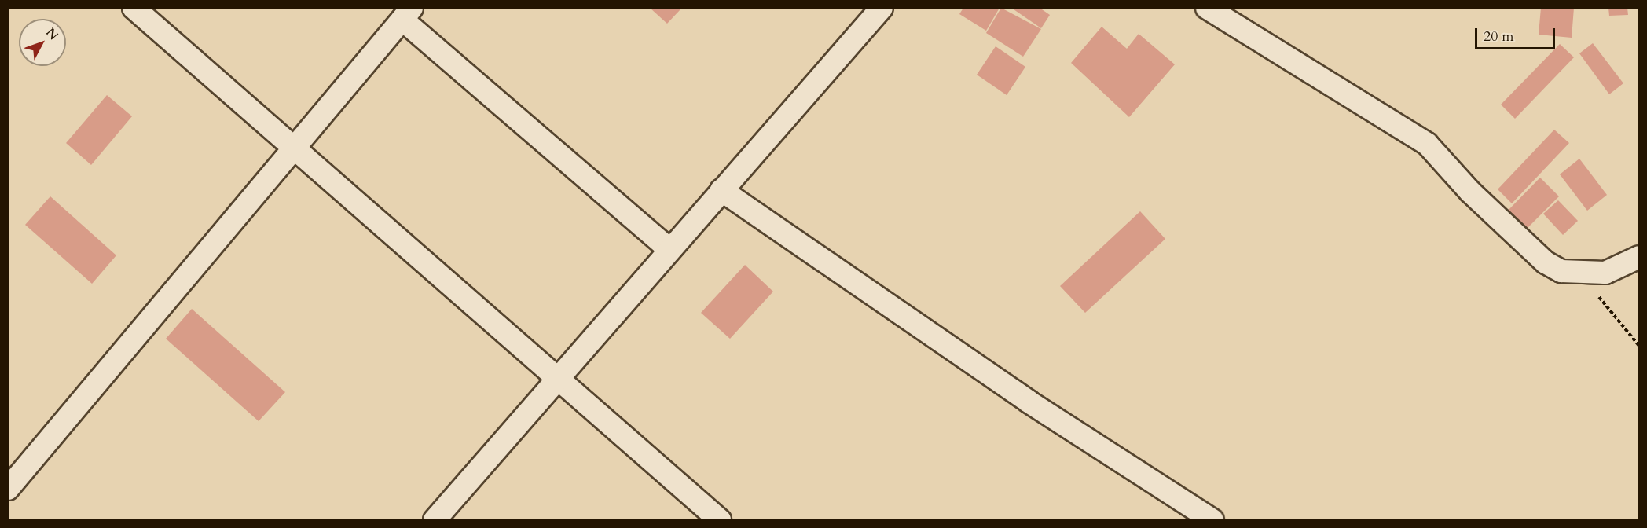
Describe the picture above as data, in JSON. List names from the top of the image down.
{
  "scale_bar": "20 m",
  "north": "top right"
}
